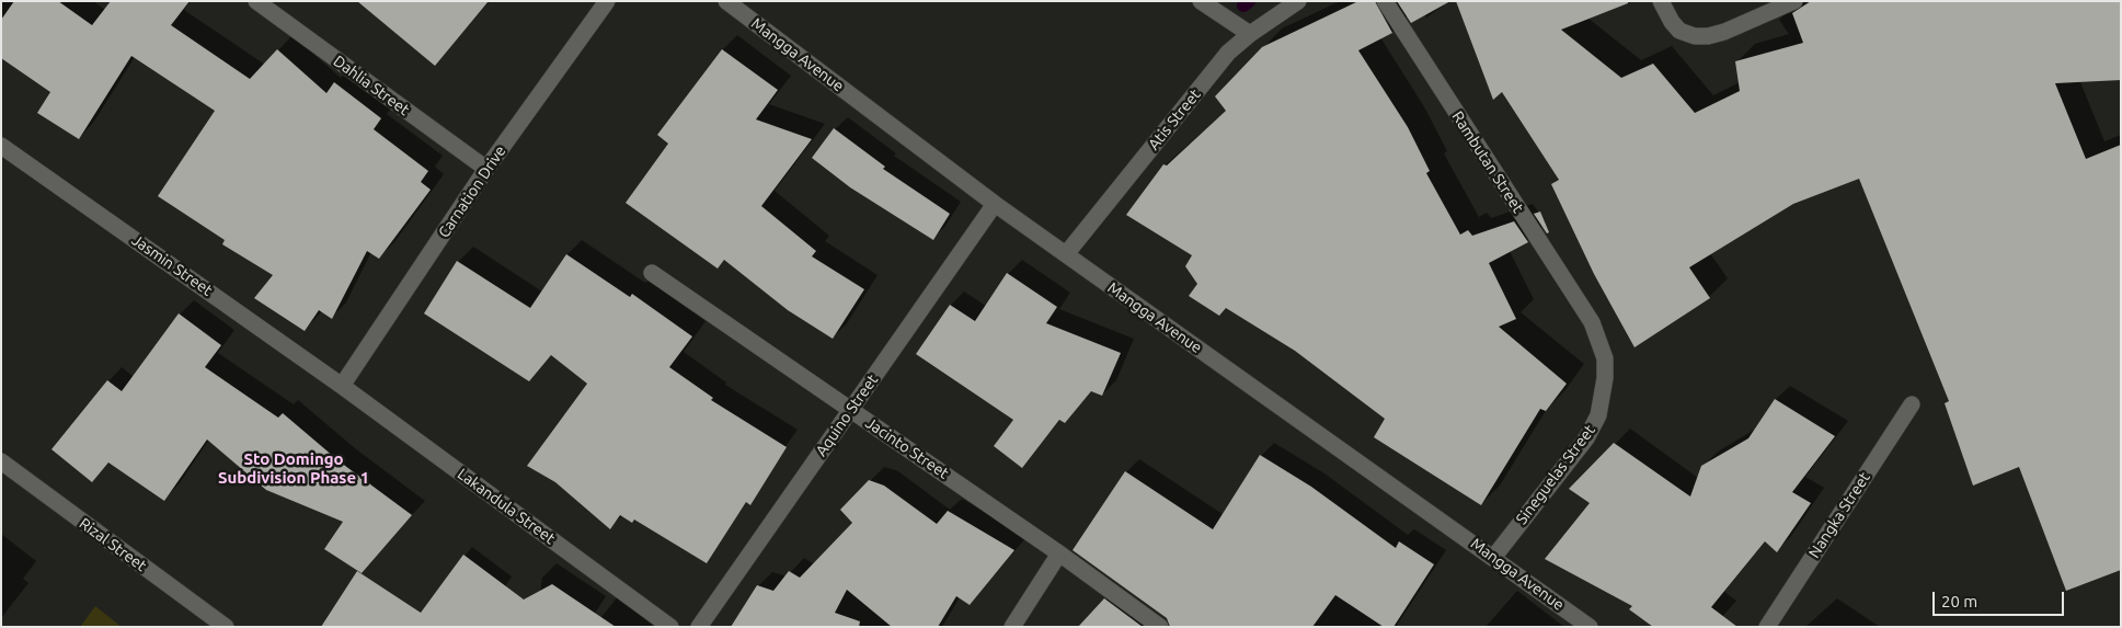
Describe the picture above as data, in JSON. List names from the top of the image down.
{
  "streets": {
    "street": [
      "Mangga Avenue",
      "Dahlia Street",
      "Atis Street",
      "Rambutan Street",
      "Carnation Drive",
      "Jasmin Street",
      "Aquino Street",
      "Jacinto Street",
      "Sineguelas Street",
      "Lakandula Street",
      "Nangka Street",
      "Rizal Street"
    ]
  },
  "crossings": [
    ["Mangga Avenue", "Atis Street"],
    ["Mangga Avenue", "Aquino Street"],
    ["Mangga Avenue", "Sineguelas Street"],
    ["Dahlia Street", "Carnation Drive"],
    ["Rambutan Street", "Sineguelas Street"],
    ["Carnation Drive", "Jasmin Street"],
    ["Carnation Drive", "Lakandula Street"],
    ["Jasmin Street", "Lakandula Street"],
    ["Aquino Street", "Jacinto Street"]
  ],
  "districts": ["Sto Domingo Subdivision Phase 1"],
  "scale_bar": "20 m"
}
